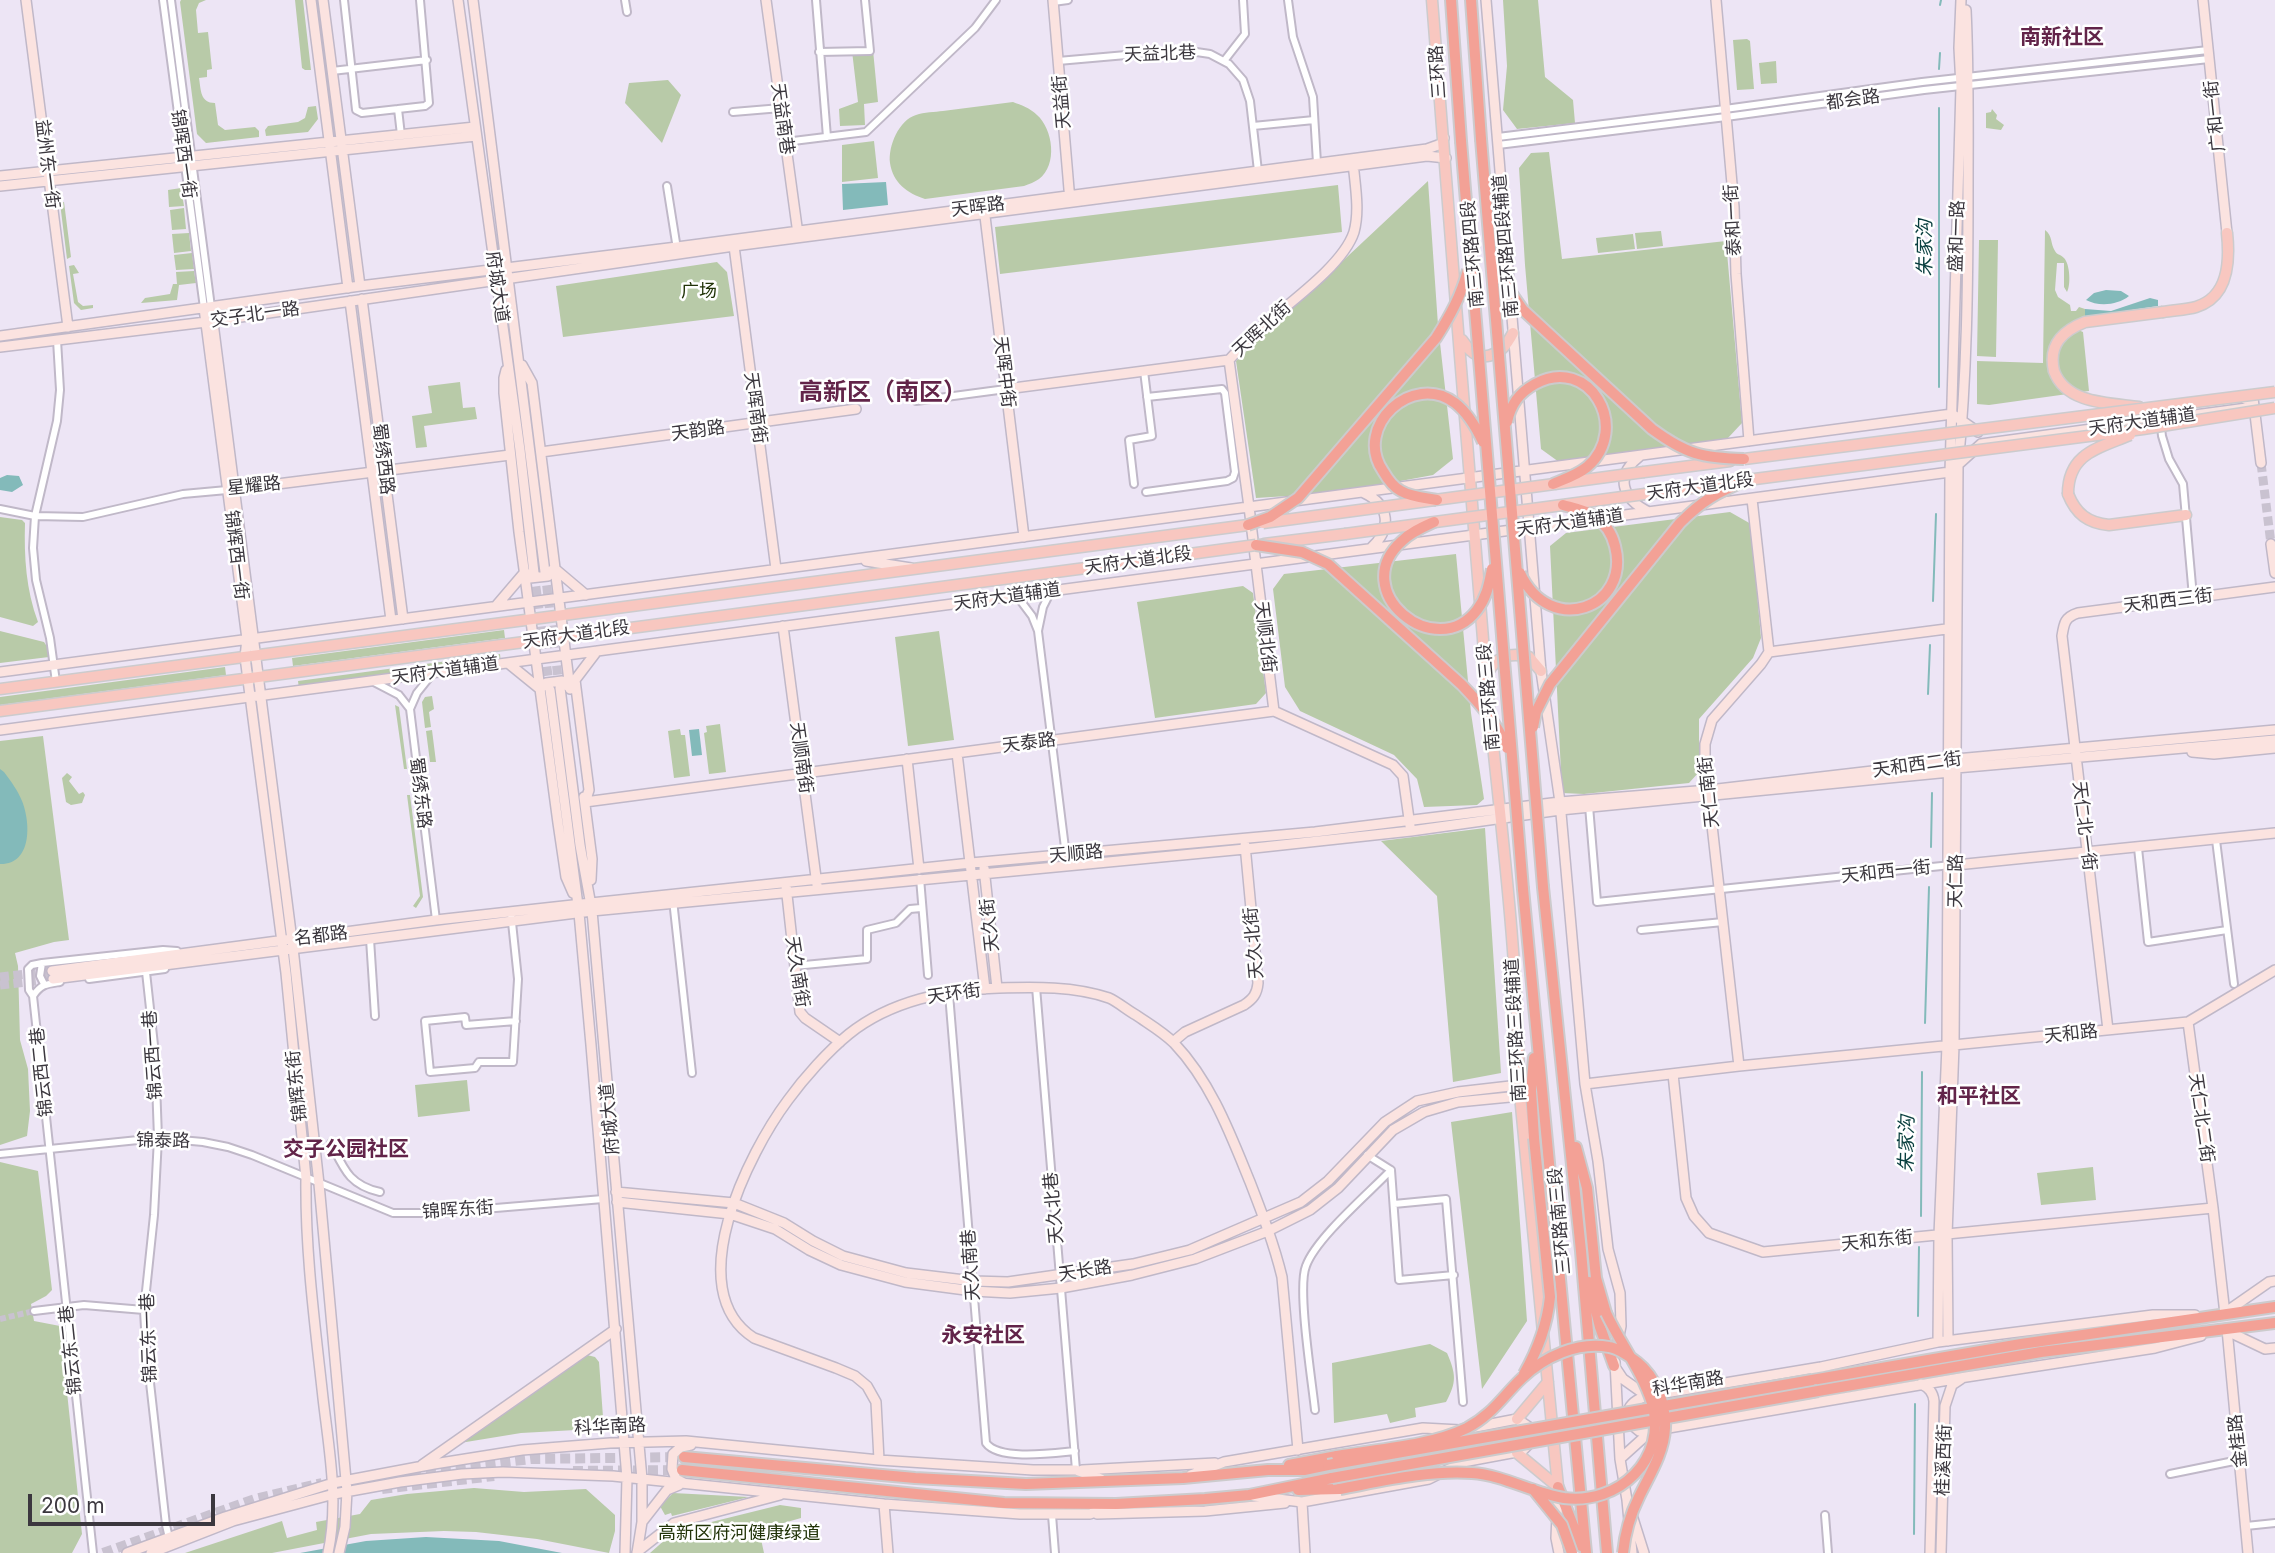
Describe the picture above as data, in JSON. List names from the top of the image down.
{
  "streets": {
    "highway": [
      "三环路",
      "南三环路四段",
      "南三环路三段",
      "三环路南三段",
      "科华南路"
    ],
    "main road": ["天府大道北段", "南三环路三段辅道"],
    "street": [
      "天益北巷",
      "都会路",
      "天益街",
      "广和一街",
      "天益南巷",
      "锦晖西一街",
      "益州东一街",
      "天晖路",
      "泰和一街",
      "盛和一路",
      "南三环路四段辅道",
      "府城大道",
      "交子北一路",
      "天晖北街",
      "天晖中街",
      "天晖南街",
      "天府大道辅道",
      "天韵路",
      "蜀绣西路",
      "星耀路",
      "锦辉西一街",
      "天和西三街",
      "天顺北街",
      "天泰路",
      "天顺南街",
      "天和西二街",
      "天仁南街",
      "蜀绣东路",
      "天仁北一街",
      "天顺路",
      "天和西一街",
      "天仁路",
      "天久街",
      "名都路",
      "天久北街",
      "天久南街",
      "天环街",
      "天和路",
      "锦云西一巷",
      "锦云西二巷",
      "锦辉东街",
      "天仁北二街",
      "锦泰路",
      "天久北巷",
      "锦晖东街",
      "天和东街",
      "天久南巷",
      "天长路",
      "锦云东一巷",
      "锦云东二巷",
      "金桂路",
      "桂溪西街"
    ]
  },
  "crossings": [
    ["天益北巷", "天益街"],
    ["三环路", "南三环路四段"],
    ["都会路", "广和一街"],
    ["都会路", "泰和一街"],
    ["都会路", "盛和一路"],
    ["都会路", "南三环路四段辅道"],
    ["天益街", "天晖路"],
    ["天益南巷", "天晖路"],
    ["锦晖西一街", "交子北一路"],
    ["锦晖西一街", "锦辉西一街"],
    ["益州东一街", "交子北一路"],
    ["天晖路", "府城大道"],
    ["天晖路", "交子北一路"],
    ["天晖路", "天晖北街"],
    ["天晖路", "天晖中街"],
    ["天晖路", "天晖南街"],
    ["天晖路", "南三环路三段辅道"],
    ["盛和一路", "天府大道辅道"],
    ["盛和一路", "天仁路"],
    ["南三环路四段辅道", "天府大道辅道"],
    ["南三环路四段", "南三环路三段"],
    ["府城大道", "交子北一路"],
    ["府城大道", "天顺路"],
    ["府城大道", "名都路"],
    ["府城大道", "锦晖东街"],
    ["府城大道", "天长路"],
    ["府城大道", "科华南路"],
    ["交子北一路", "蜀绣西路"],
    ["交子北一路", "锦辉西一街"],
    ["天晖北街", "天府大道辅道"],
    ["天晖北街", "天顺北街"],
    ["天晖南街", "天韵路"],
    ["天府大道辅道", "天顺北街"],
    ["天府大道辅道", "天顺南街"],
    ["天府大道辅道", "天仁路"],
    ["天府大道辅道", "南三环路三段辅道"],
    ["天府大道辅道", "锦辉东街"],
    ["蜀绣西路", "星耀路"],
    ["星耀路", "锦辉西一街"],
    ["天府大道北段", "锦辉西一街"],
    ["天府大道北段", "锦辉东街"],
    ["锦辉西一街", "锦辉东街"],
    ["天和西三街", "天仁北一街"],
    ["天顺北街", "天泰路"],
    ["南三环路三段", "三环路南三段"],
    ["天泰路", "天顺南街"],
    ["天泰路", "天久街"],
    ["天顺南街", "天顺路"],
    ["天和西二街", "天仁南街"],
    ["天和西二街", "天仁北一街"],
    ["天和西二街", "天顺路"],
    ["天和西二街", "天和西一街"],
    ["天和西二街", "天仁路"],
    ["天仁南街", "天和西一街"],
    ["天仁南街", "天和路"],
    ["蜀绣东路", "名都路"],
    ["天仁北一街", "天和西一街"],
    ["天仁北一街", "天和路"],
    ["天顺路", "天久街"],
    ["天顺路", "名都路"],
    ["天顺路", "天久北街"],
    ["天顺路", "天久南街"],
    ["天顺路", "南三环路三段辅道"],
    ["天和西一街", "天仁路"],
    ["天仁路", "天和路"],
    ["天仁路", "天和东街"],
    ["天久街", "天环街"],
    ["名都路", "锦辉东街"],
    ["天久北街", "天环街"],
    ["天久南街", "天环街"],
    ["天环街", "天久北巷"],
    ["天环街", "天久南巷"],
    ["天环街", "天长路"],
    ["天环街", "科华南路"],
    ["南三环路三段辅道", "天长路"],
    ["天和路", "天仁北二街"],
    ["天和路", "天和东街"],
    ["锦云西一巷", "锦泰路"],
    ["锦云西一巷", "锦云东一巷"],
    ["锦云西二巷", "锦泰路"],
    ["锦云西二巷", "锦云东二巷"],
    ["锦辉东街", "锦泰路"],
    ["锦辉东街", "锦晖东街"],
    ["锦辉东街", "科华南路"],
    ["天仁北二街", "天和东街"],
    ["天仁北二街", "科华南路"],
    ["锦泰路", "锦晖东街"],
    ["锦泰路", "锦云东一巷"],
    ["锦泰路", "锦云东二巷"],
    ["天久北巷", "天久南巷"],
    ["天久北巷", "天长路"],
    ["天久北巷", "科华南路"],
    ["天久南巷", "天长路"],
    ["锦云东一巷", "科华南路"],
    ["科华南路", "金桂路"]
  ],
  "districts": [
    "南新社区",
    "高新区（南区）",
    "和平社区",
    "交子公园社区",
    "永安社区"
  ],
  "water": ["朱家沟"],
  "parks": ["广场", "高新区府河健康绿道"],
  "scale_bar": "200 m"
}
